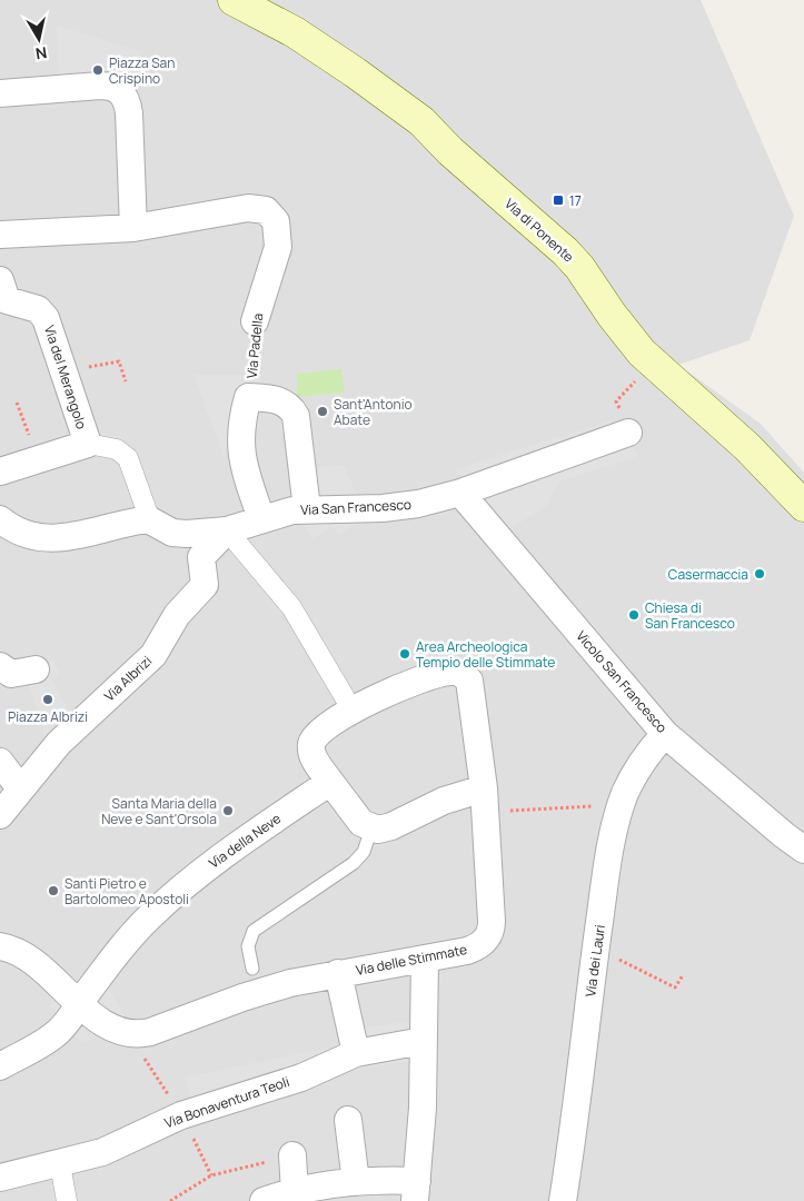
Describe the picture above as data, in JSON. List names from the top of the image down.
{
  "streets": {
    "main road": ["Via di Ponente"],
    "street": [
      "Via Padella",
      "Via del Merangolo",
      "Via San Francesco",
      "Via Albrizi",
      "Vicolo San Francesco",
      "Via della Neve",
      "Via delle Stimmate",
      "Via dei Lauri",
      "Via Bonaventura Teoli"
    ]
  },
  "crossings": [
    ["Via Padella", "Via San Francesco"],
    ["Via San Francesco", "Via Albrizi"],
    ["Via San Francesco", "Vicolo San Francesco"],
    ["Vicolo San Francesco", "Via dei Lauri"]
  ],
  "places": {
    "other": [
      "Piazza San Crispino",
      "Sant'Antonio Abate",
      "Casermaccia",
      "Chiesa di San Francesco",
      "Area Archeologica Tempio delle Stimmate",
      "Piazza Albrizi",
      "Santa Maria della Neve e Sant'Orsola",
      "Santi Pietro e Bartolomeo Apostoli"
    ],
    "transit": ["17"]
  },
  "north": "bottom"
}
